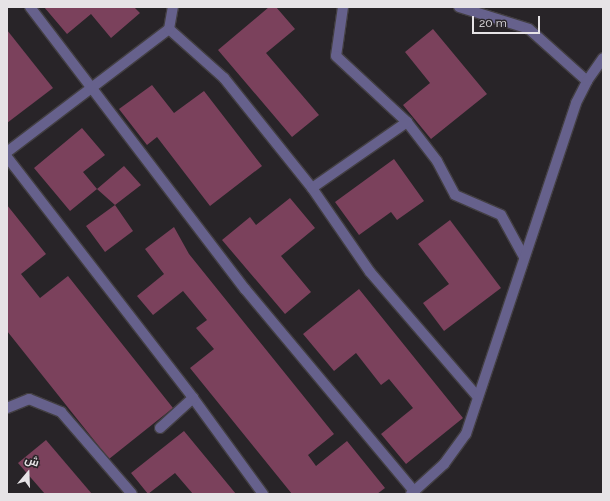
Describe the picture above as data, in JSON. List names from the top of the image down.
{
  "scale_bar": "20 m",
  "north": "top"
}
